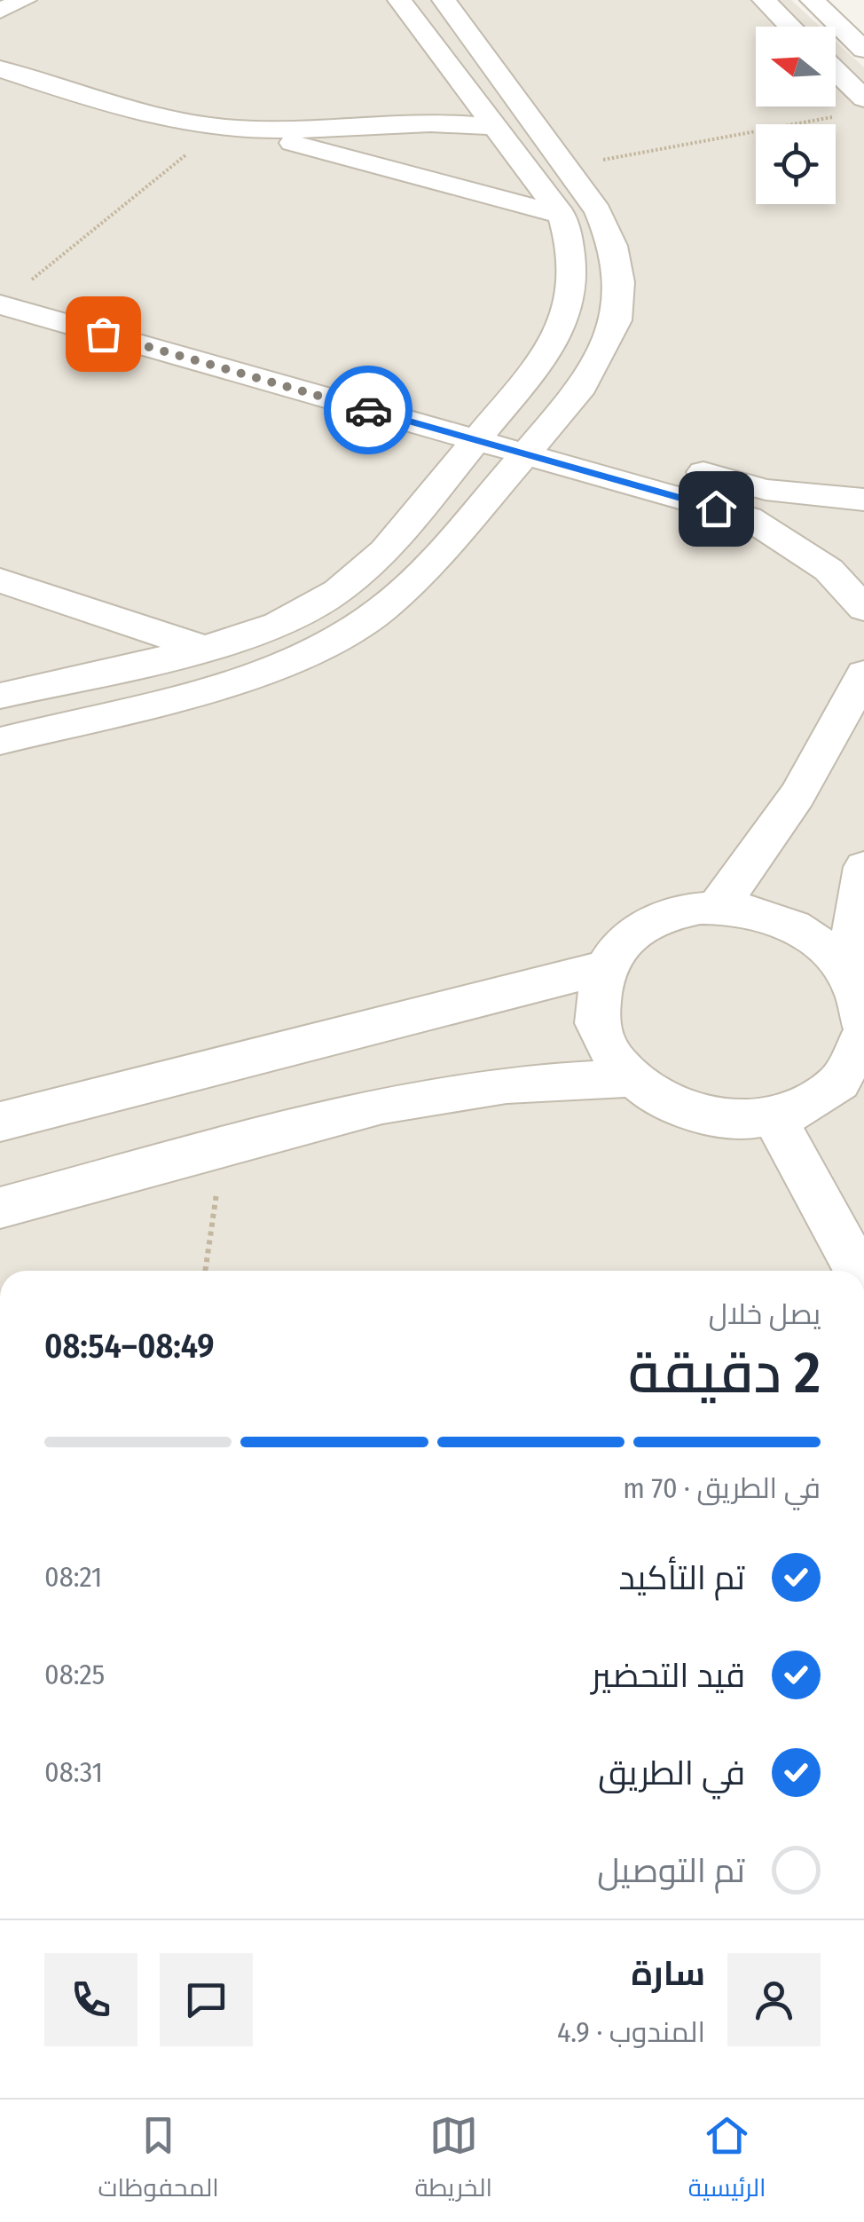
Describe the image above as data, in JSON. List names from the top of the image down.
{
  "north": "left",
  "page": {
    "heading": ["2 دقيقة", "يصل خلال", "08:49–08:54"],
    "panel": ["سارة", "المندوب · 4.9"],
    "bar": "في الطريق · 70 m",
    "list": [
      ["تم التأكيد", "08:21"],
      ["قيد التحضير", "08:25"],
      ["في الطريق", "08:31"],
      "تم التوصيل"
    ],
    "tabs": ["الرئيسية", "الخريطة", "المحفوظات"]
  }
}
